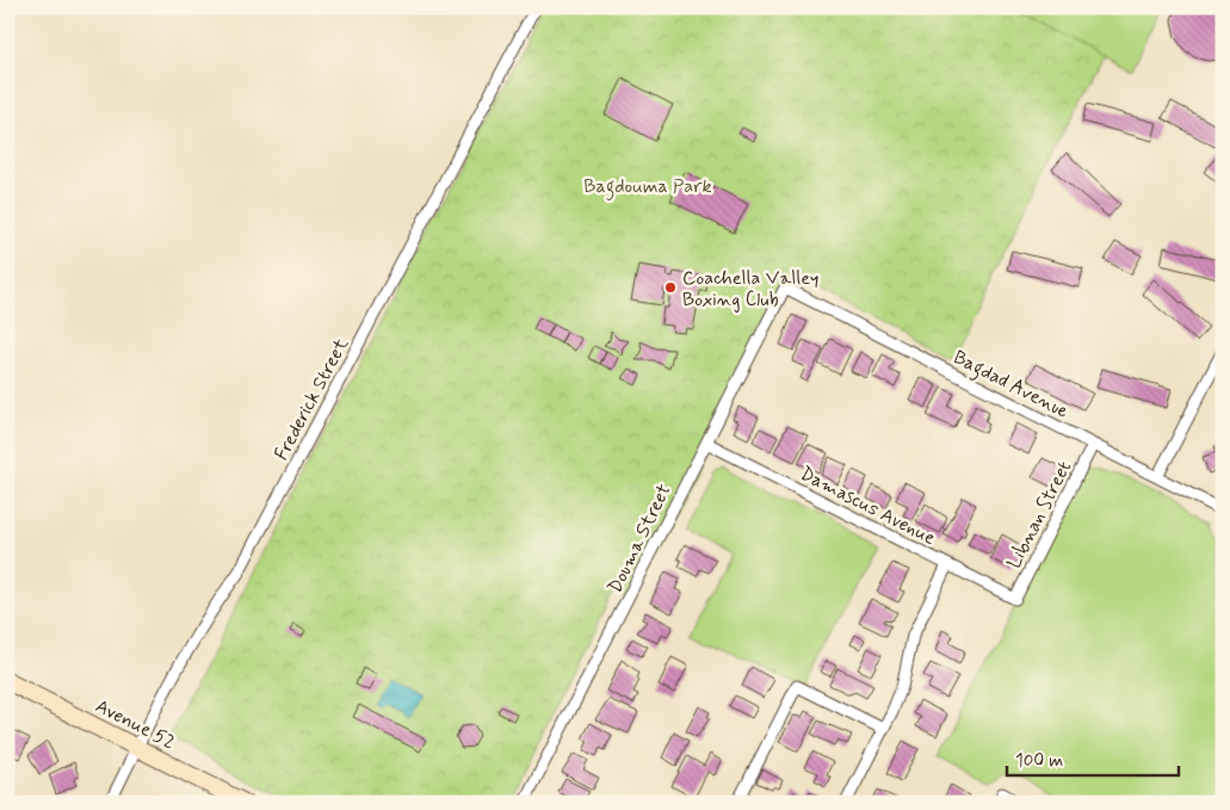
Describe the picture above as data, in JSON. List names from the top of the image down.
{
  "streets": {
    "main road": ["Avenue 52"],
    "street": [
      "Bagdad Avenue",
      "Frederick Street",
      "Damascus Avenue",
      "Libnan Street",
      "Douma Street"
    ]
  },
  "crossings": [
    ["Bagdad Avenue", "Libnan Street"],
    ["Bagdad Avenue", "Douma Street"],
    ["Frederick Street", "Avenue 52"],
    ["Damascus Avenue", "Libnan Street"],
    ["Damascus Avenue", "Douma Street"]
  ],
  "parks": ["Bagdouma Park"],
  "places": ["Coachella Valley Boxing Club"],
  "scale_bar": "100 m"
}
